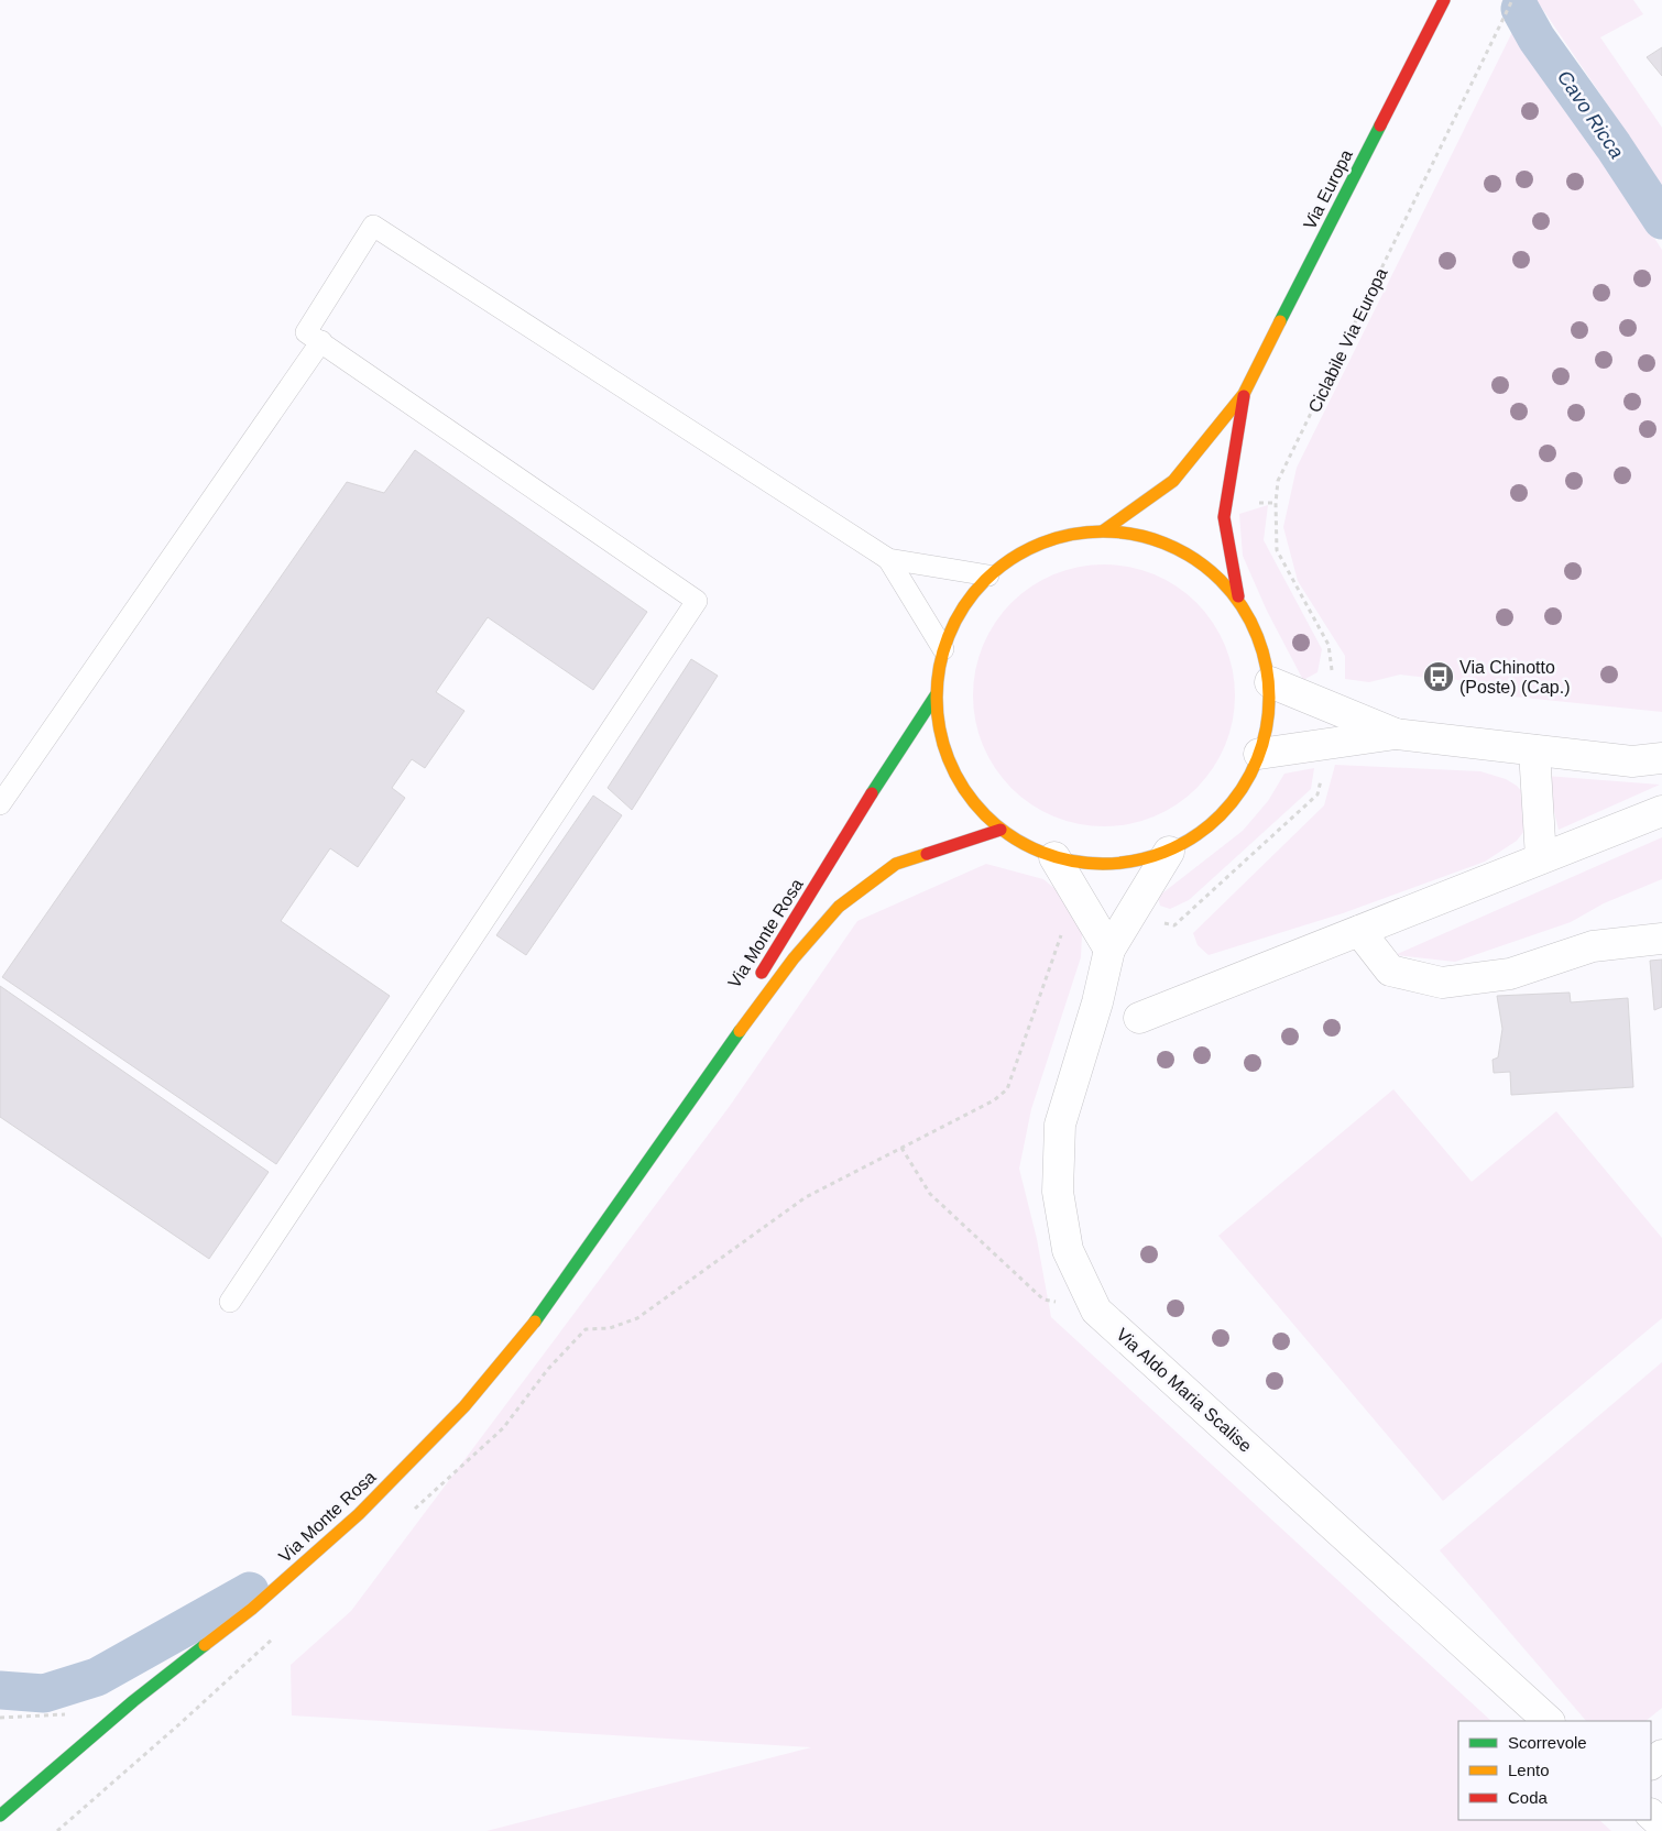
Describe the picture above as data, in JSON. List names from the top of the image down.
{
  "streets": {
    "main road": ["Via Europa", "Via Monte Rosa"],
    "street": ["Via Aldo Maria Scalise"],
    "path": ["Ciclabile Via Europa"]
  },
  "water": ["Cavo Ricca"],
  "places": {
    "bus stop": ["Via Chinotto (Poste) (Cap.)"]
  },
  "legend": ["Scorrevole", "Lento", "Coda"]
}
